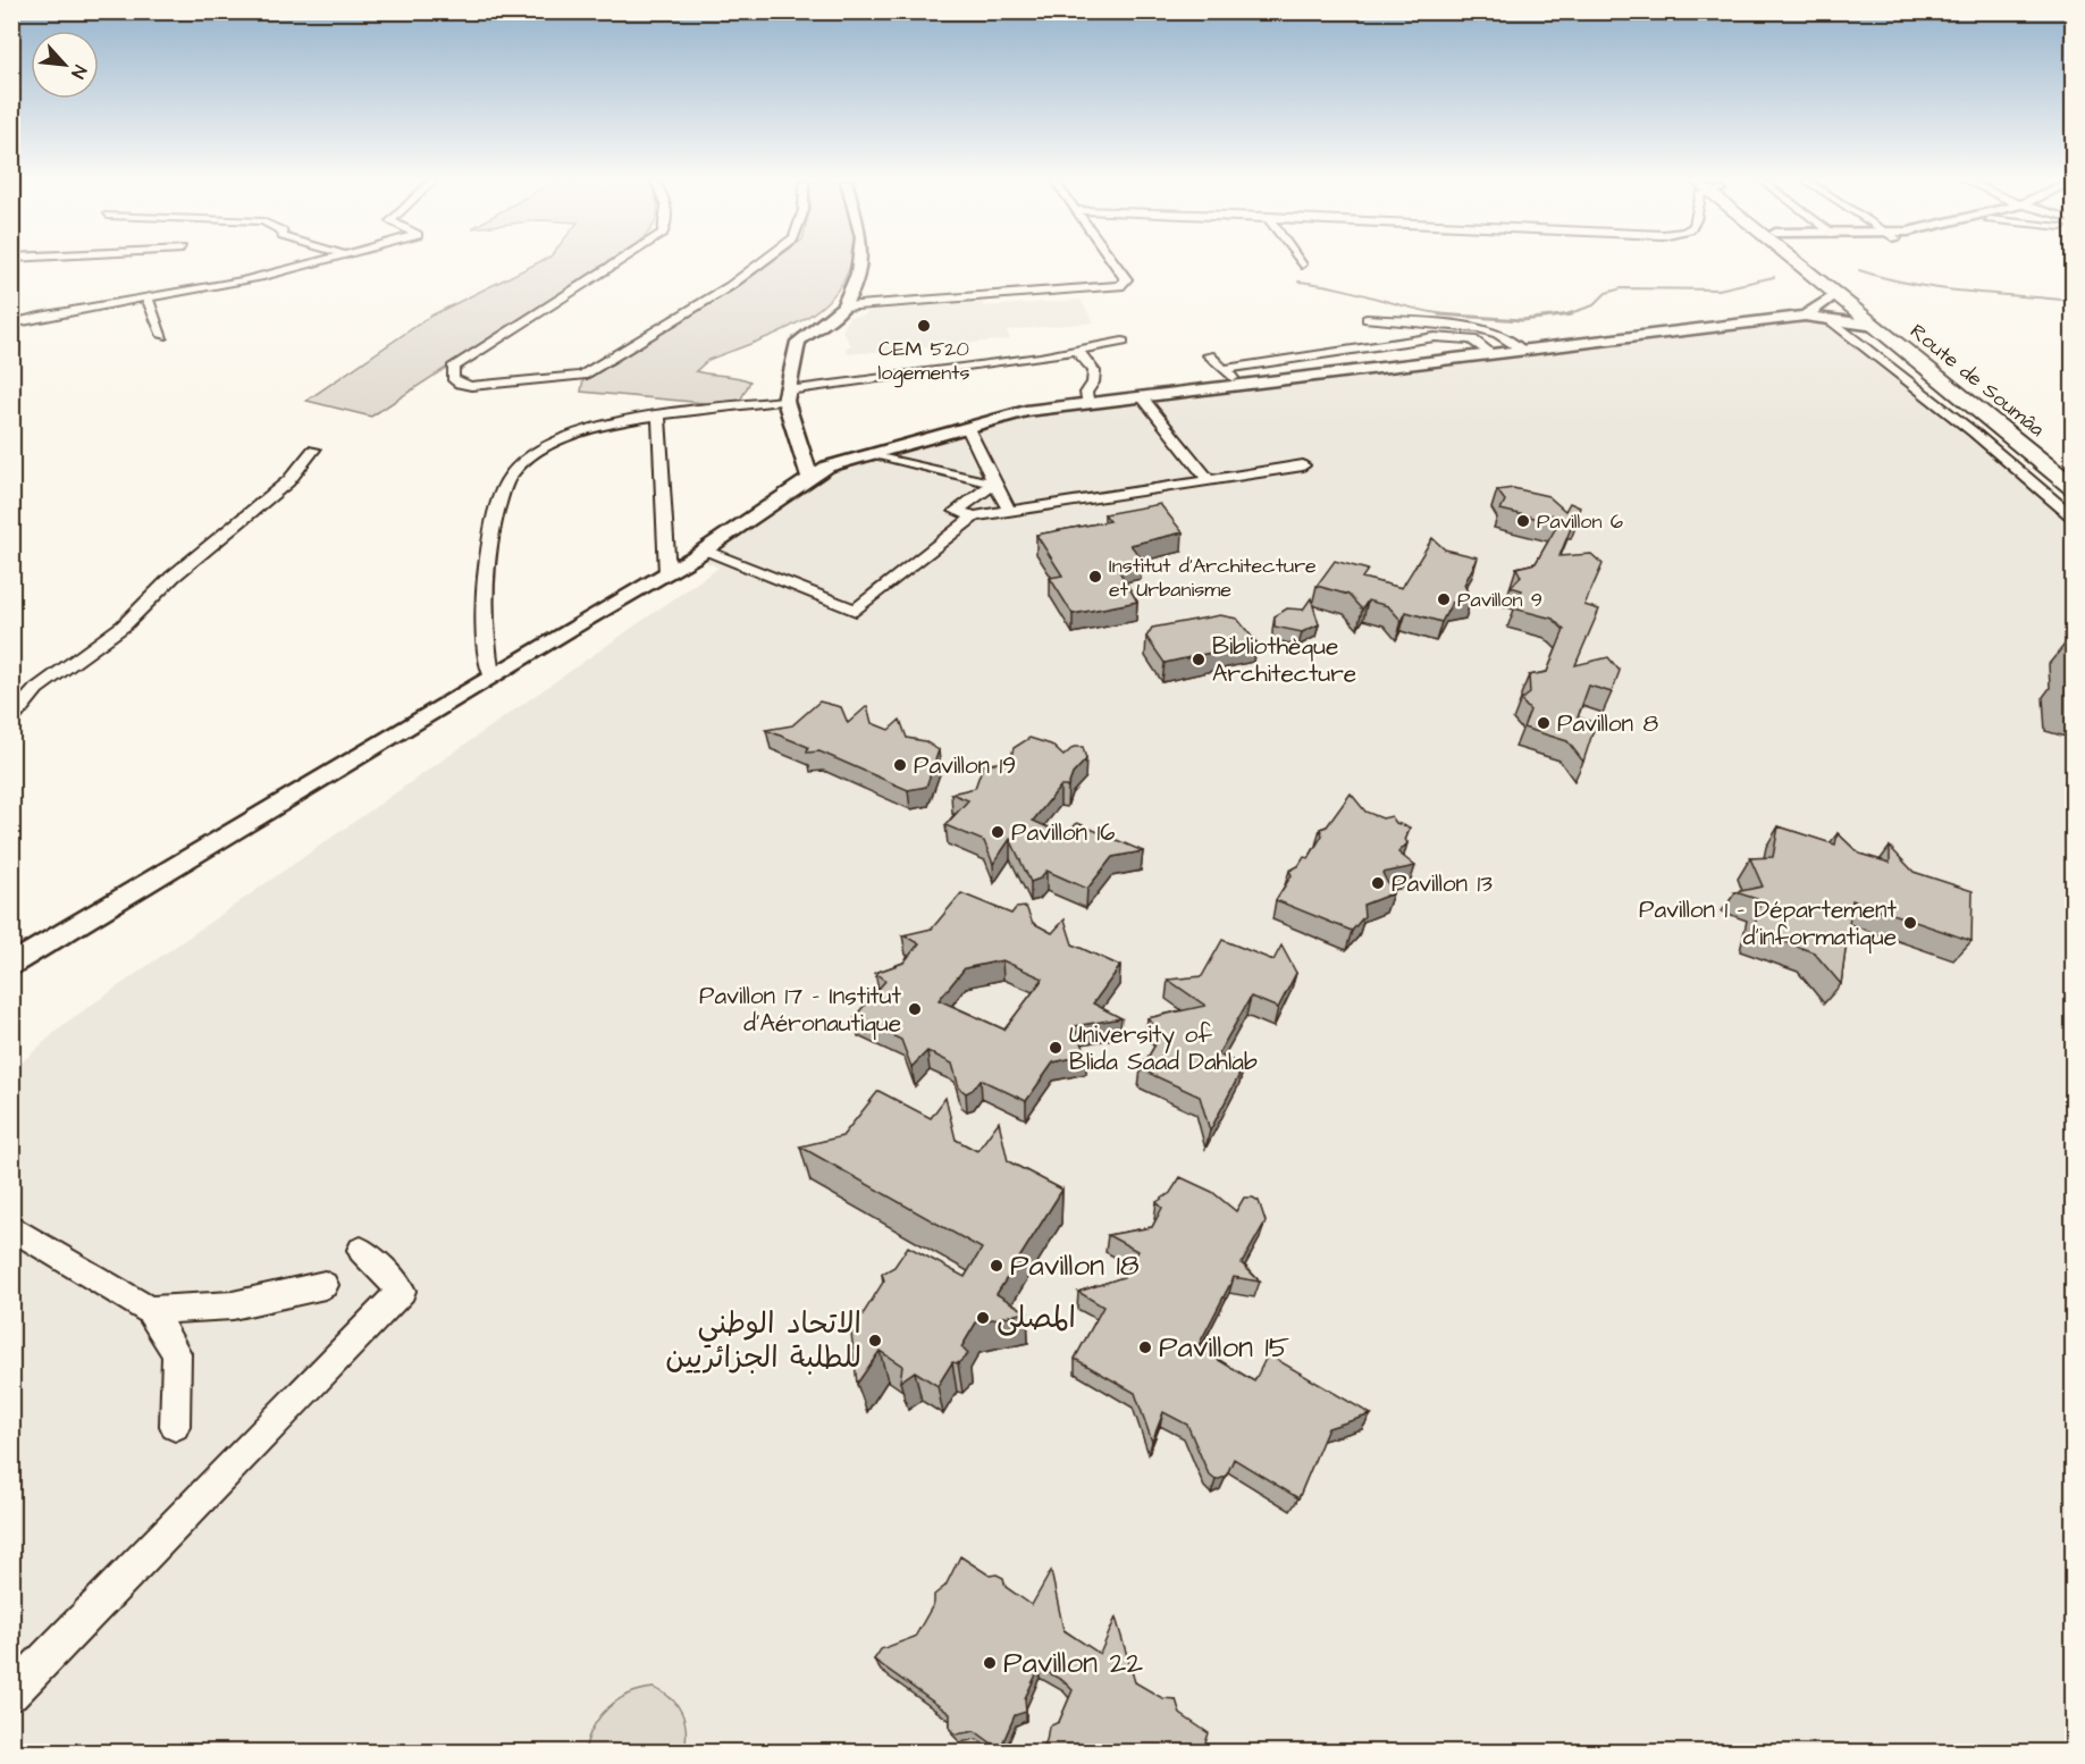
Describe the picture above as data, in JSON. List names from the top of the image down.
{
  "streets": {
    "highway": ["Route de Soumâa"]
  },
  "places": [
    "CEM 520 logements",
    "Pavillon 6",
    "Institut d'Architecture et Urbanisme",
    "Pavillon 9",
    "Bibliothèque Architecture",
    "Pavillon 8",
    "Pavillon 19",
    "Pavillon 16",
    "Pavillon 13",
    "Pavillon 1 - Département d'informatique",
    "Pavillon 17 - Institut d'Aéronautique",
    "University of Blida Saad Dahlab",
    "Pavillon 18",
    "المصلى",
    "الاتحاد الوطني للطلبة الجزائريين",
    "Pavillon 15",
    "Pavillon 22"
  ],
  "north": "bottom right"
}
